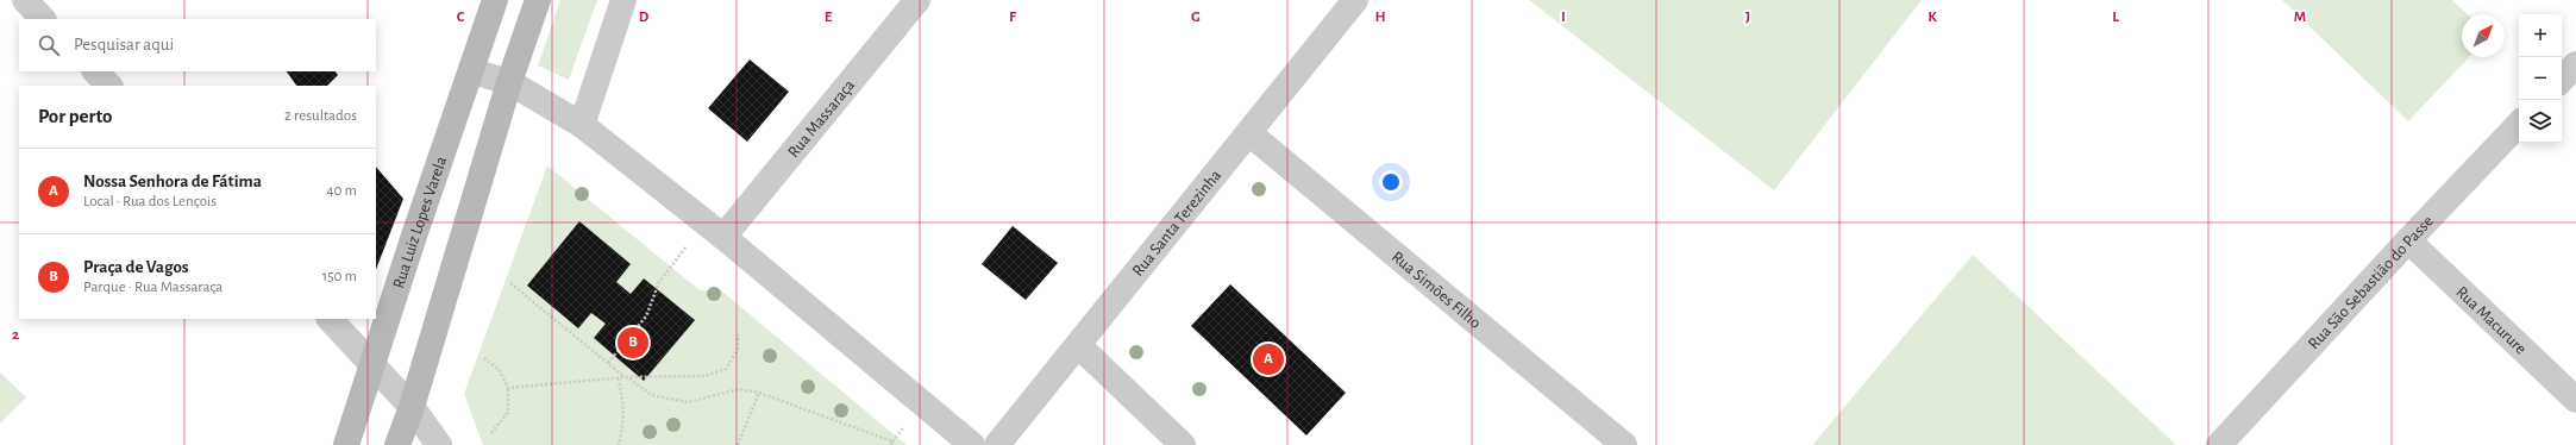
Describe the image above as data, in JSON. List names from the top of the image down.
{
  "streets": {
    "main road": ["Rua Luiz Lopes Varela"],
    "street": [
      "Rua Massaraça",
      "Rua Santa Terezinha",
      "Rua São Sebastião do Passe",
      "Rua Simões Filho",
      "Rua Macurure"
    ]
  },
  "crossings": [
    ["Rua Santa Terezinha", "Rua Simões Filho"],
    ["Rua São Sebastião do Passe", "Rua Macurure"]
  ],
  "north": "top right",
  "page": {
    "map_buttons": ["+", "−"],
    "search": "Pesquisar aqui",
    "heading": ["Por perto", "2 resultados"],
    "list": [
      {
        "mark": "A",
        "name": "Nossa Senhora de Fátima",
        "note": "Local · Rua dos Lençois",
        "value": "40 m"
      },
      {
        "mark": "B",
        "name": "Praça de Vagos",
        "note": "Parque · Rua Massaraça",
        "value": "150 m"
      }
    ],
    "pins": ["B", "A"]
  },
  "grid": {
    "columns": [
      "C",
      "D",
      "E",
      "F",
      "G",
      "H",
      "I",
      "J",
      "K",
      "L",
      "M"
    ],
    "rows": ["2"]
  }
}
